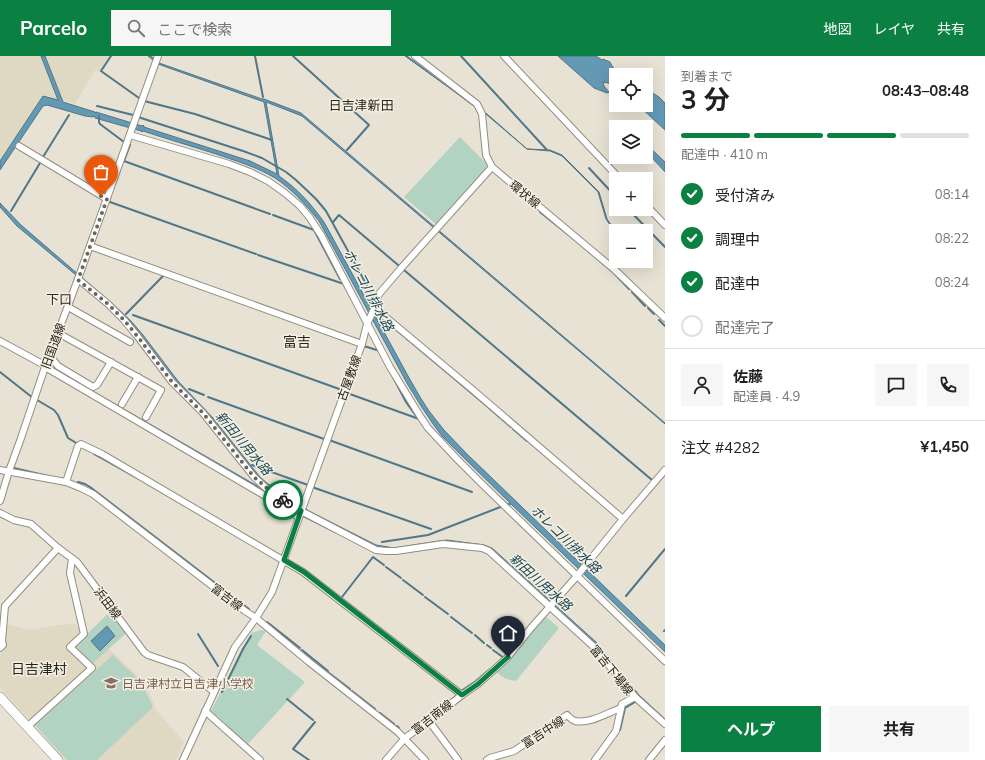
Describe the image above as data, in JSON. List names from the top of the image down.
{
  "streets": {
    "street": [
      "環状線",
      "旧国道線",
      "古屋敷線",
      "富吉線",
      "浜田線",
      "富吉下場線",
      "富吉南線",
      "富吉中線"
    ]
  },
  "crossings": [
    ["環状線", "古屋敷線"],
    ["旧国道線", "富吉線"],
    ["古屋敷線", "富吉線"],
    ["古屋敷線", "浜田線"],
    ["古屋敷線", "富吉下場線"],
    ["富吉線", "富吉南線"],
    ["富吉下場線", "富吉南線"],
    ["富吉下場線", "富吉中線"]
  ],
  "districts": [
    "日吉津新田",
    "下口",
    "富吉",
    "日吉津村"
  ],
  "water": ["ホレコ川排水路", "新田川用水路"],
  "places": {
    "school or university": ["日吉津村立日吉津小学校"]
  },
  "page": {
    "header": "Parcelo",
    "search": "ここで検索",
    "nav": ["地図", "レイヤ", "共有"],
    "heading": ["3 分", "到着まで", "08:43–08:48"],
    "panel": [
      "佐藤",
      "配達員 · 4.9",
      "注文 #4282",
      "¥1,450"
    ],
    "map_buttons": ["+", "−"],
    "bar": "配達中 · 410 m",
    "list": [
      ["受付済み", "08:14"],
      ["調理中", "08:22"],
      ["配達中", "08:24"],
      "配達完了"
    ],
    "buttons": ["ヘルプ", "共有"]
  }
}
